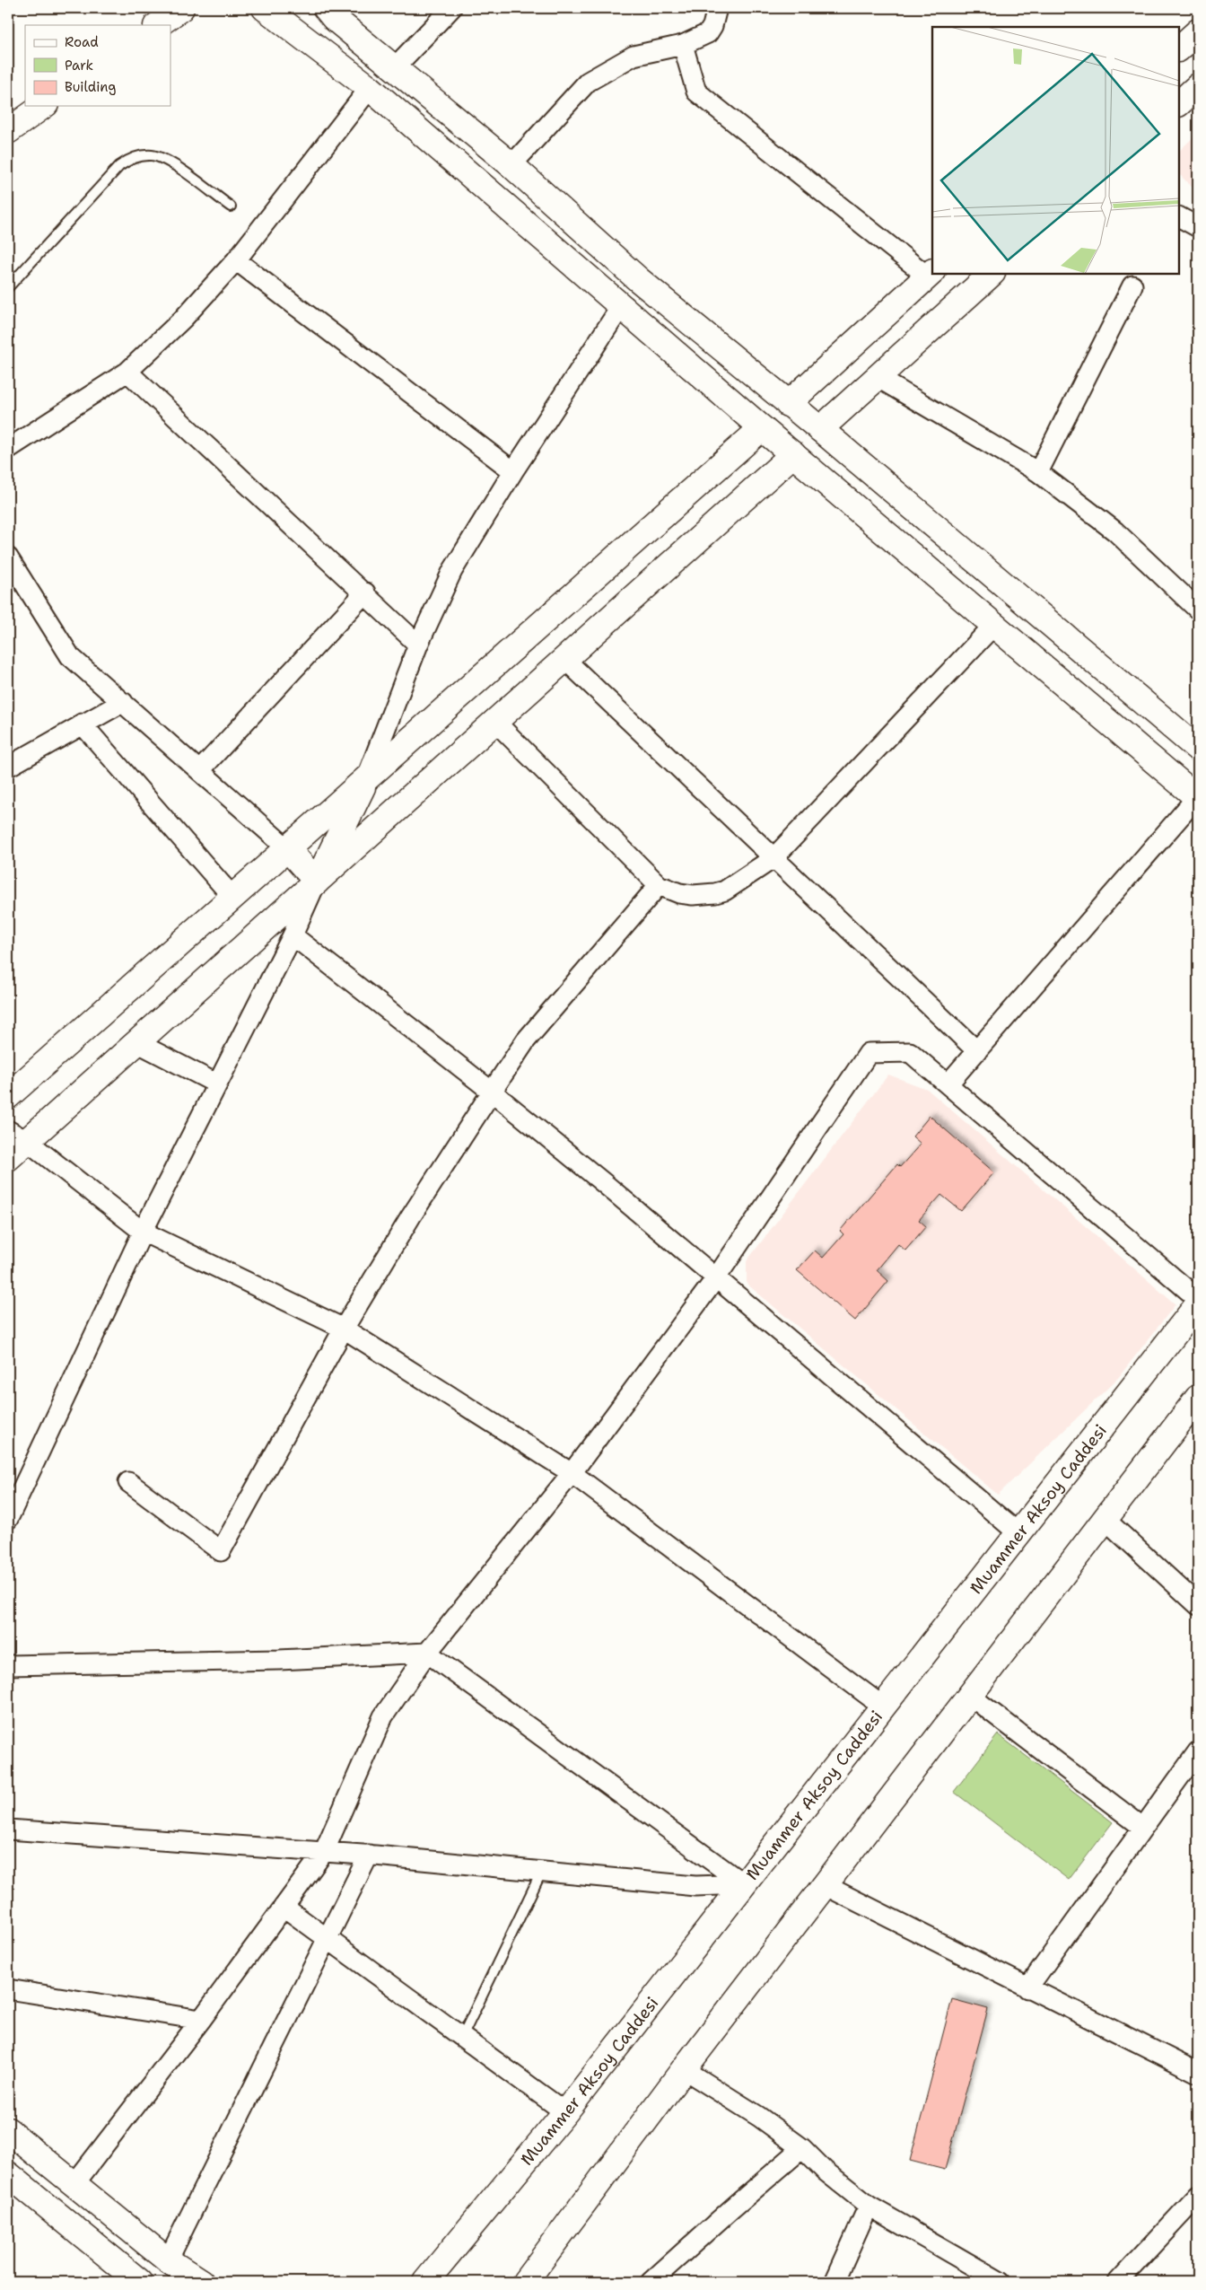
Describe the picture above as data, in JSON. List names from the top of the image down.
{
  "streets": {
    "main road": ["Muammer Aksoy Caddesi"]
  },
  "legend": ["Road", "Park", "Building"]
}
